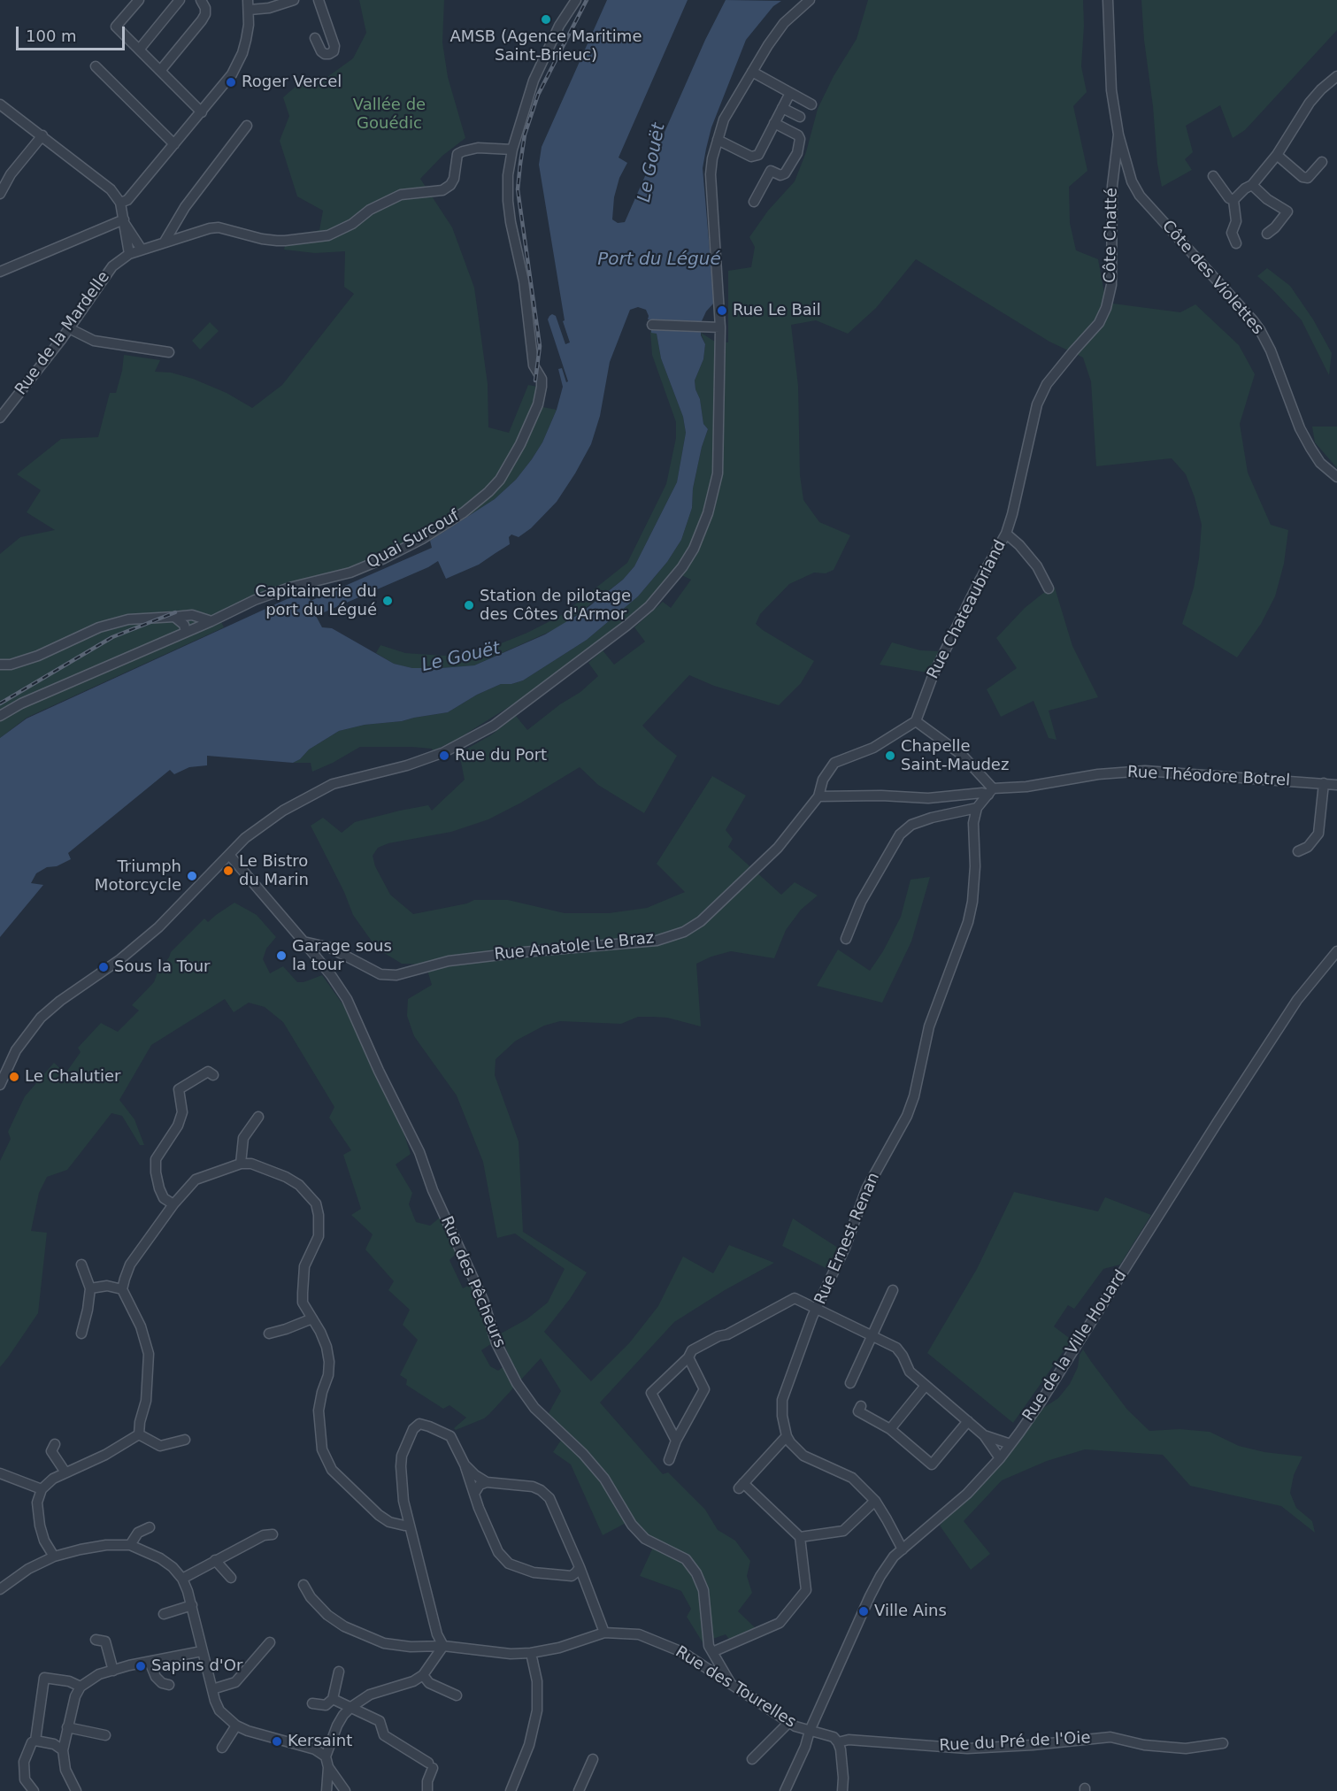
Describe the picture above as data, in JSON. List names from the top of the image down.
{
  "streets": {
    "street": [
      "Côte Chatté",
      "Côte des Violettes",
      "Rue de la Mardelle",
      "Quai Surcouf",
      "Rue Chateaubriand",
      "Rue Théodore Botrel",
      "Rue Anatole Le Braz",
      "Rue Ernest Renan",
      "Rue des Pêcheurs",
      "Rue de la Ville Houard",
      "Rue des Tourelles",
      "Rue du Pré de l'Oie"
    ]
  },
  "crossings": [
    ["Côte Chatté", "Côte des Violettes"],
    ["Côte Chatté", "Rue Chateaubriand"],
    ["Rue Chateaubriand", "Rue Anatole Le Braz"],
    ["Rue Anatole Le Braz", "Rue des Pêcheurs"],
    ["Rue des Pêcheurs", "Rue des Tourelles"],
    ["Rue de la Ville Houard", "Rue des Tourelles"]
  ],
  "water": ["Le Gouët", "Port du Légué"],
  "parks": ["Vallée de Gouédic"],
  "places": [
    "AMSB (Agence Maritime Saint-Brieuc)",
    "Roger Vercel",
    "Rue Le Bail",
    "Capitainerie du port du Légué",
    "Station de pilotage des Côtes d'Armor",
    "Rue du Port",
    "Chapelle Saint-Maudez",
    "Le Bistro du Marin",
    "Triumph Motorcycle",
    "Garage sous la tour",
    "Sous la Tour",
    "Le Chalutier",
    "Ville Ains",
    "Sapins d'Or",
    "Kersaint"
  ],
  "scale_bar": "100 m"
}
